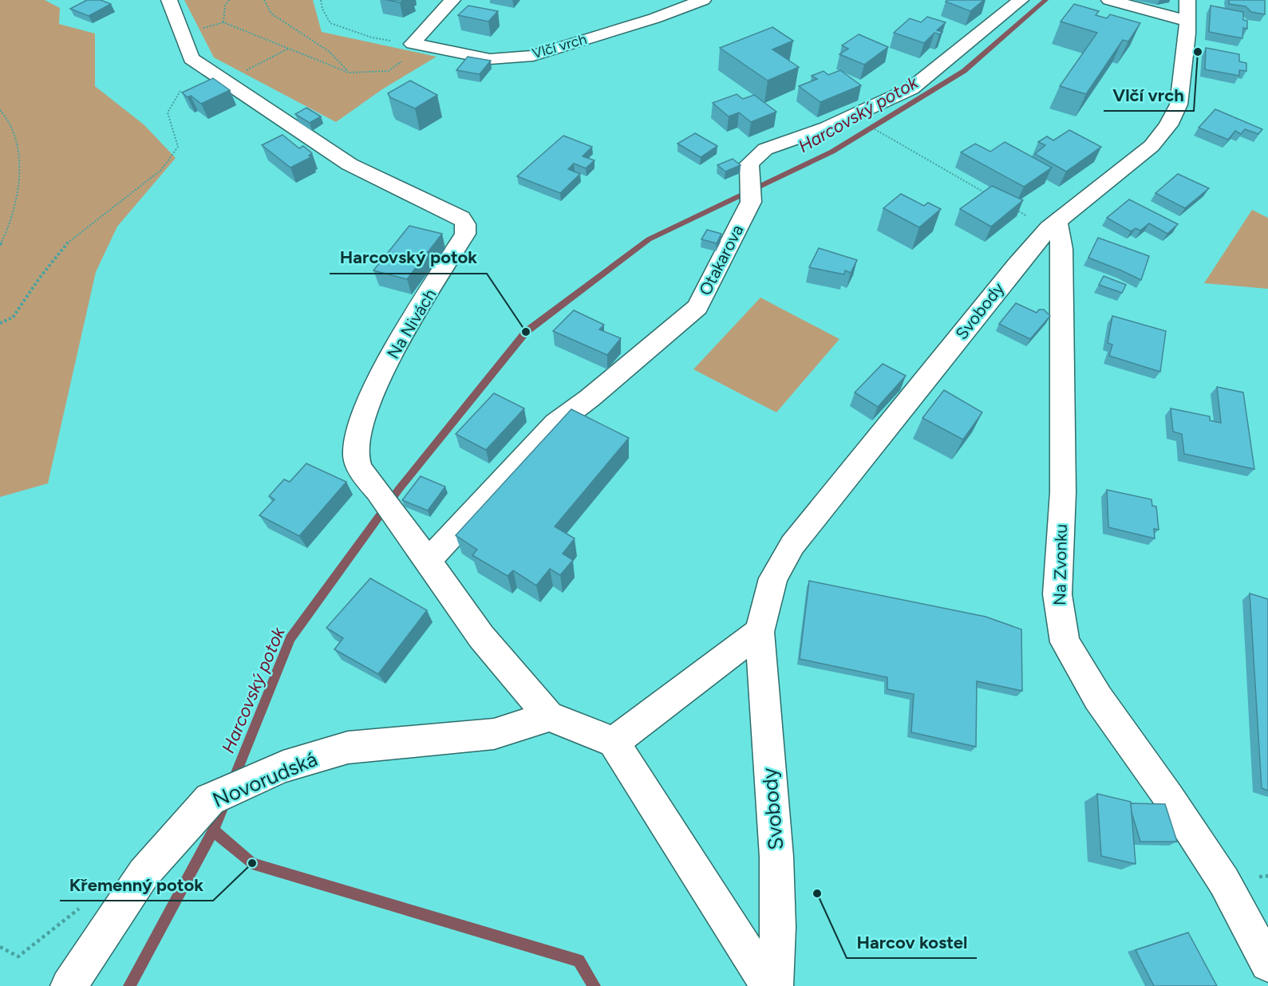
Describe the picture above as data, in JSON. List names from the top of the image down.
{
  "streets": {
    "street": [
      "Vlčí vrch",
      "Otakarova",
      "Svobody",
      "Na Nivách",
      "Na Zvonku",
      "Novorudská"
    ]
  },
  "crossings": [
    ["Otakarova", "Na Nivách"],
    ["Svobody", "Na Zvonku"],
    ["Na Nivách", "Novorudská"]
  ],
  "water": ["Harcovský potok"],
  "places": [
    "Vlčí vrch",
    "Harcovský potok",
    "Křemenný potok",
    "Harcov kostel"
  ]
}
